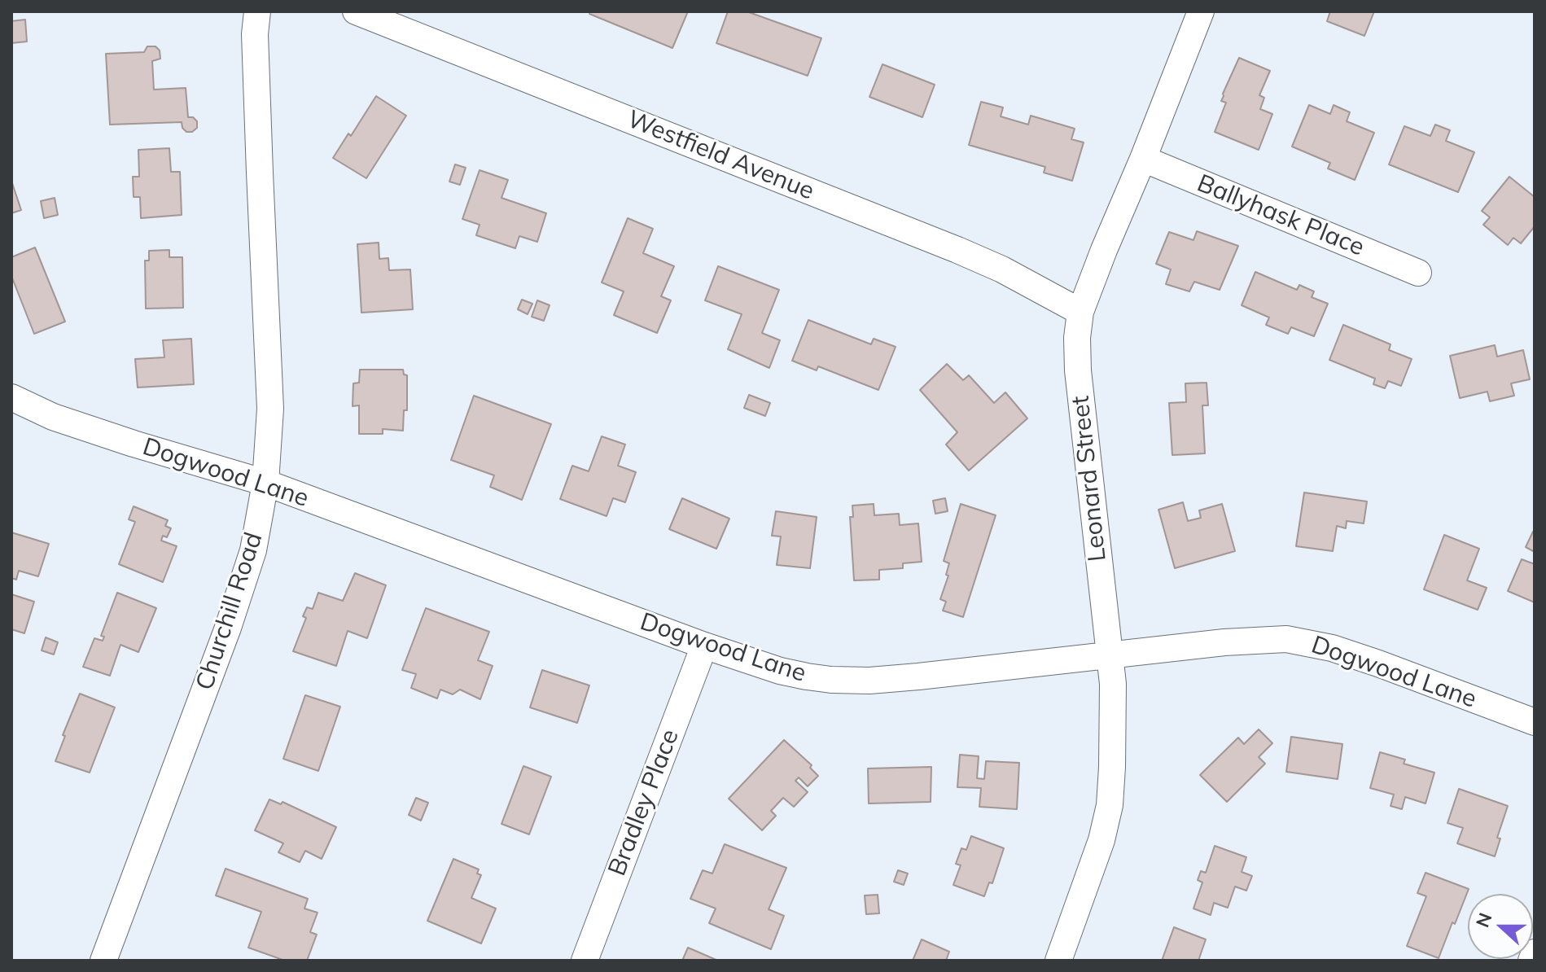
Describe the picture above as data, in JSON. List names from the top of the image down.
{
  "streets": {
    "street": [
      "Westfield Avenue",
      "Ballyhask Place",
      "Dogwood Lane",
      "Leonard Street",
      "Churchill Road",
      "Bradley Place"
    ]
  },
  "crossings": [
    ["Westfield Avenue", "Leonard Street"],
    ["Ballyhask Place", "Leonard Street"],
    ["Dogwood Lane", "Leonard Street"],
    ["Dogwood Lane", "Churchill Road"],
    ["Dogwood Lane", "Bradley Place"]
  ],
  "north": "left"
}
